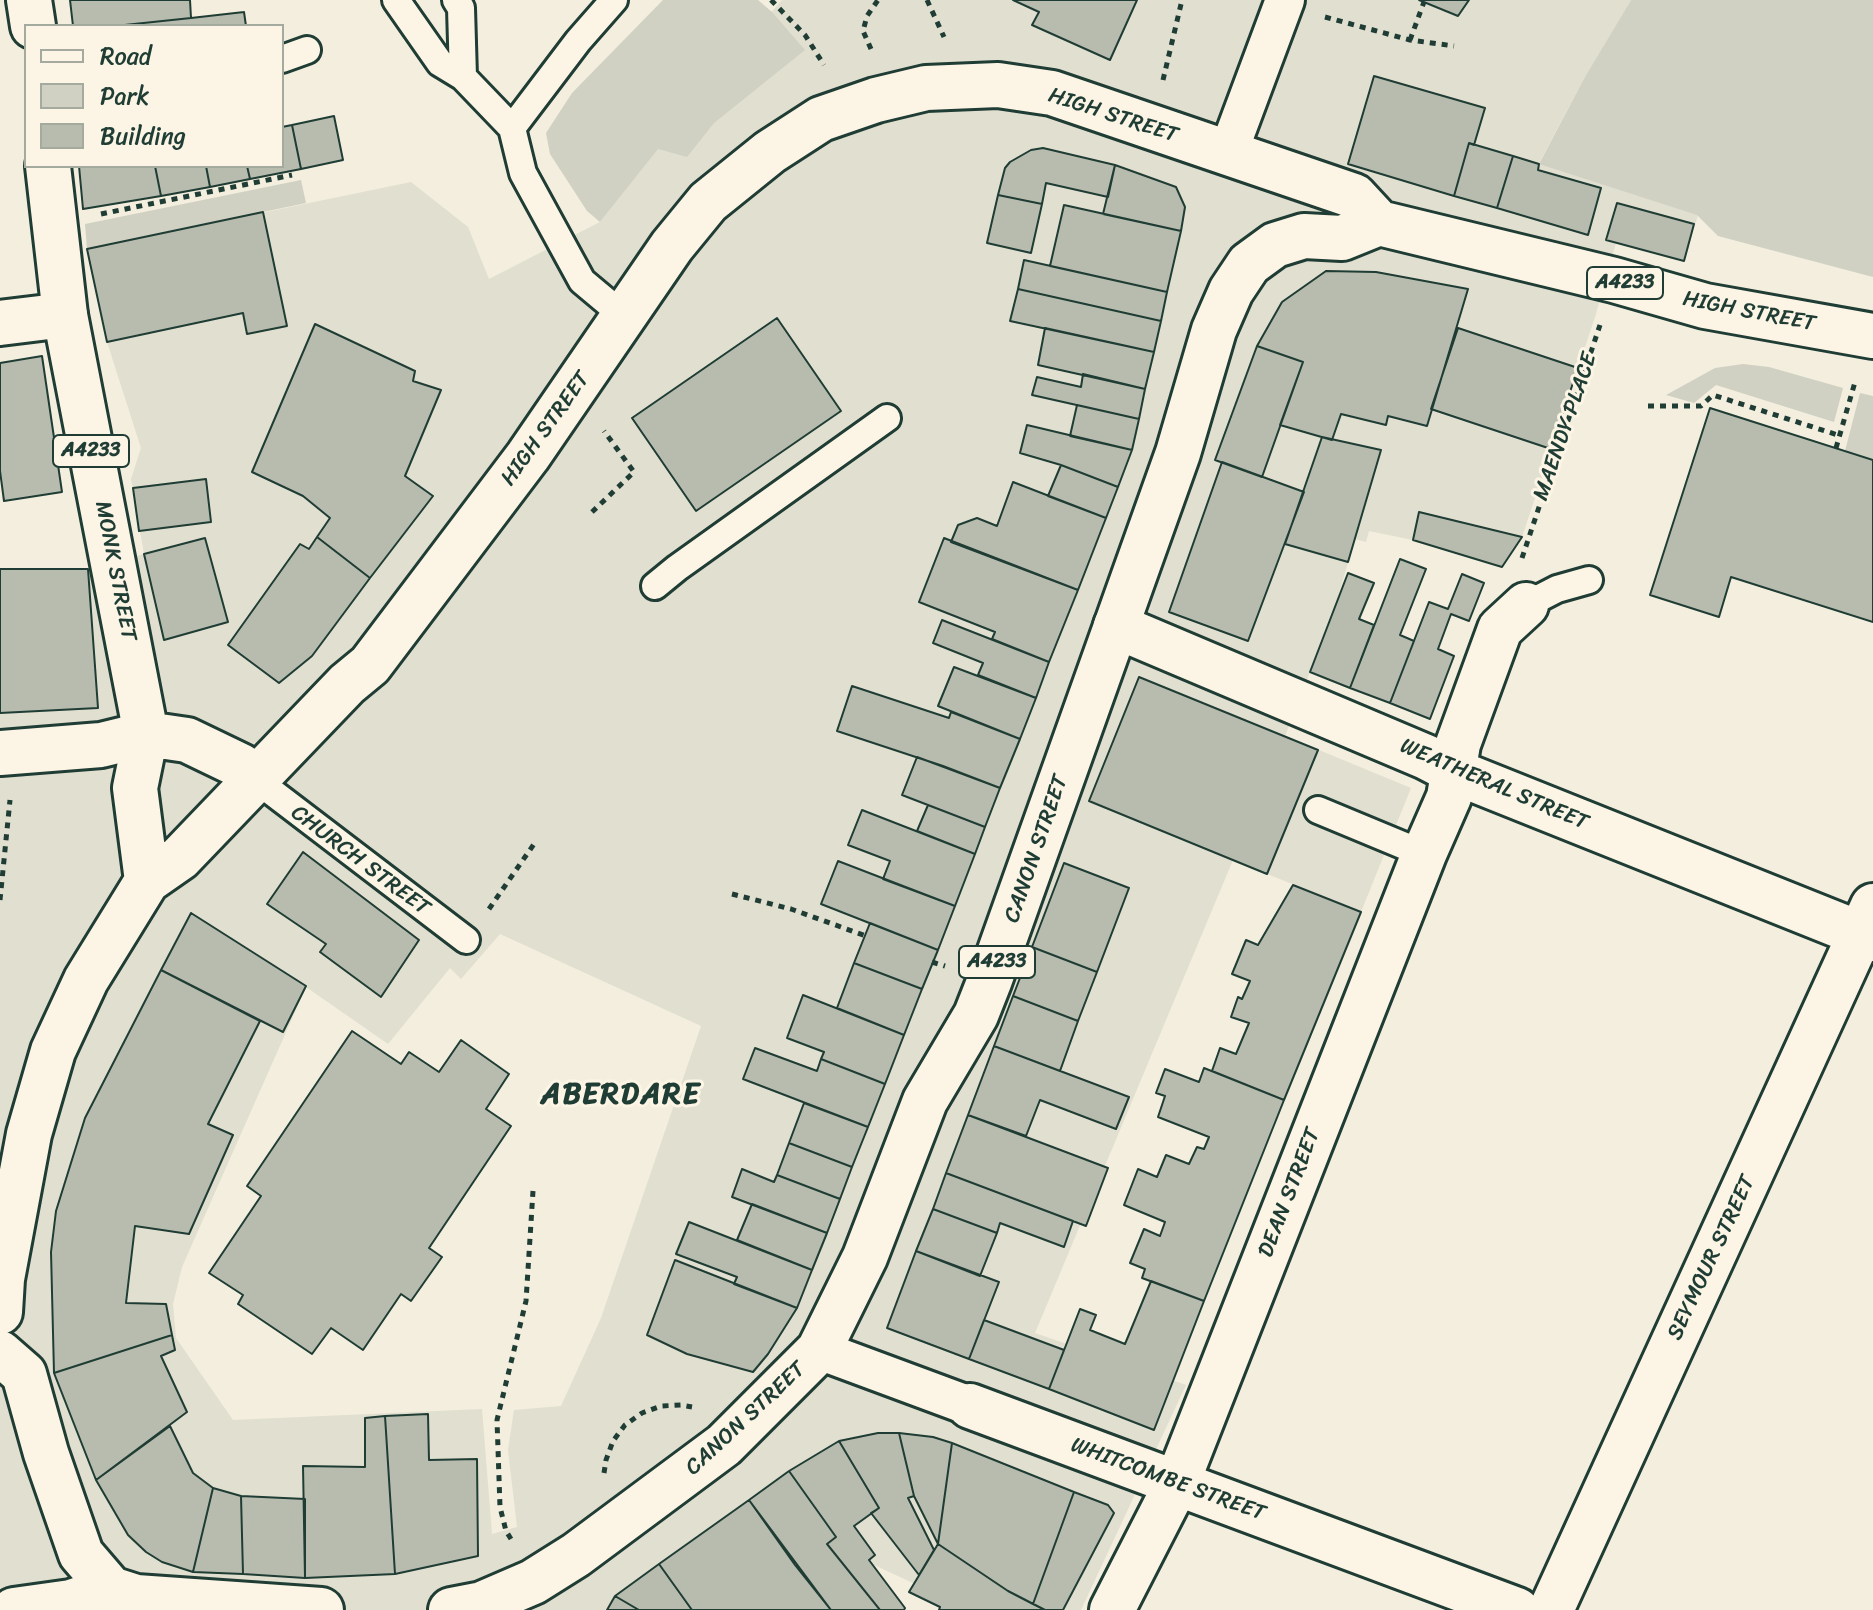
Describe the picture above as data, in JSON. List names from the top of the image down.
{
  "streets": {
    "main road": [
      "HIGH STREET",
      "A4233",
      "MONK STREET",
      "WEATHERAL STREET",
      "CANON STREET",
      "DEAN STREET",
      "SEYMOUR STREET",
      "WHITCOMBE STREET"
    ],
    "lane": ["CHURCH STREET"],
    "path": ["MAENDY PLACE"]
  },
  "crossings": [
    ["HIGH STREET", "MAENDY PLACE"],
    ["HIGH STREET", "MONK STREET"],
    ["HIGH STREET", "CANON STREET"],
    ["HIGH STREET", "CHURCH STREET"],
    ["WEATHERAL STREET", "CANON STREET"],
    ["WEATHERAL STREET", "DEAN STREET"],
    ["WEATHERAL STREET", "SEYMOUR STREET"],
    ["CANON STREET", "WHITCOMBE STREET"],
    ["DEAN STREET", "WHITCOMBE STREET"]
  ],
  "districts": ["ABERDARE"],
  "legend": ["Road", "Park", "Building"]
}
